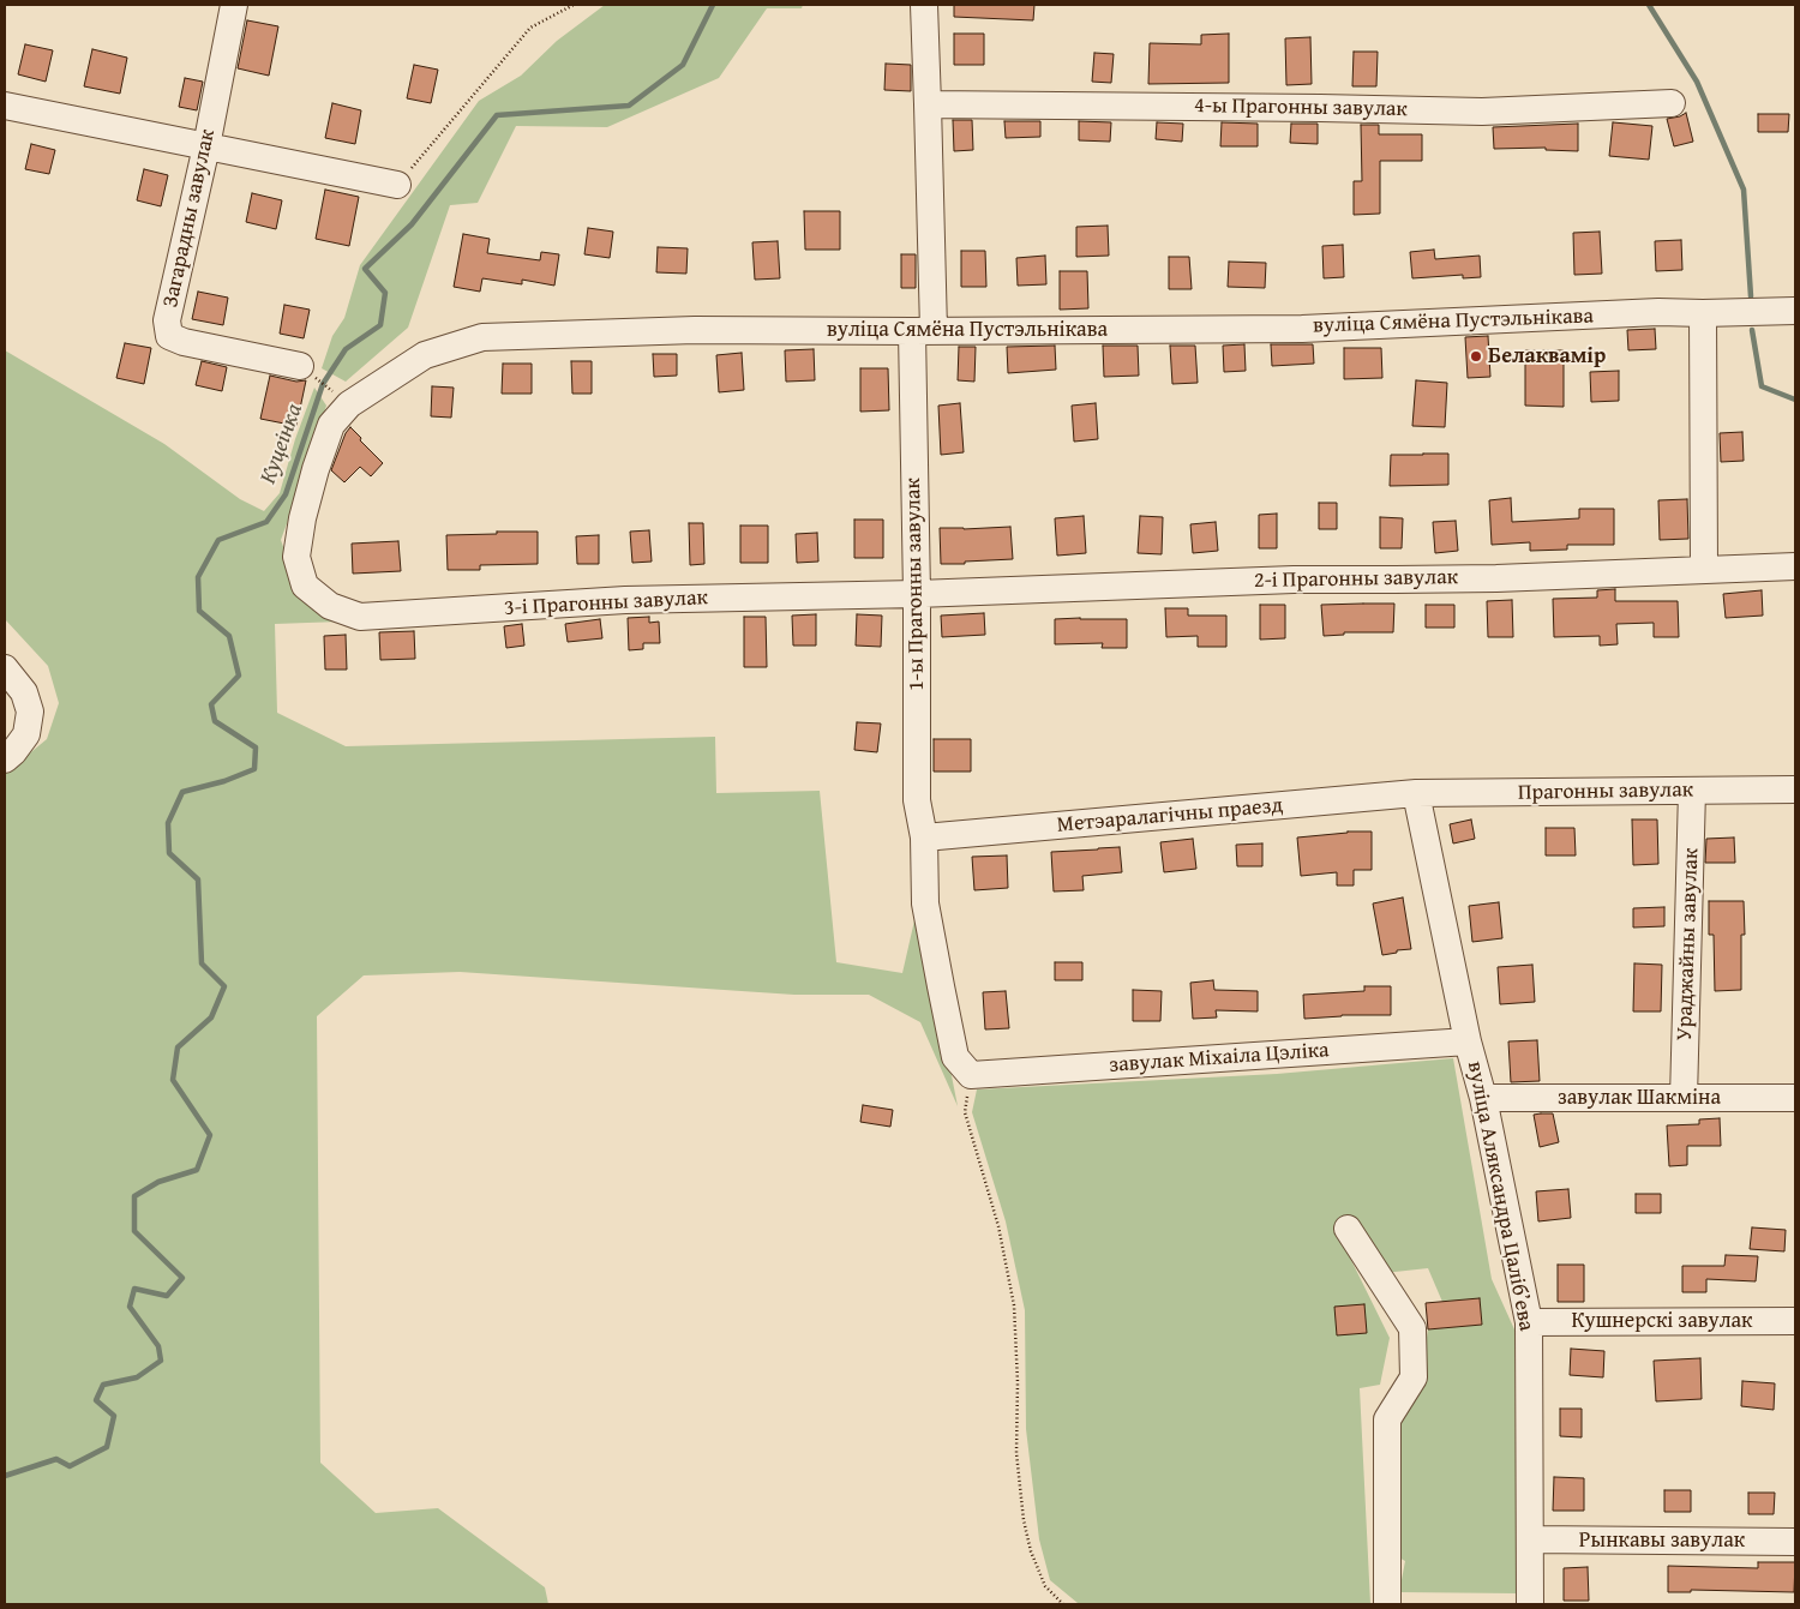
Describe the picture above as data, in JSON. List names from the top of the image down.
{
  "streets": {
    "street": [
      "4-ы Прагонны завулак",
      "Загарадны завулак",
      "вуліца Сямёна Пустэльнікава",
      "2-і Прагонны завулак",
      "1-ы Прагонны завулак",
      "3-і Прагонны завулак",
      "Прагонны завулак",
      "Метэаралагічны праезд",
      "Ураджайны завулак",
      "завулак Міхаіла Цэліка",
      "завулак Шакміна",
      "вуліца Аляксандра Цалібʼева",
      "Кушнерскі завулак",
      "Рынкавы завулак"
    ]
  },
  "crossings": [
    ["4-ы Прагонны завулак", "1-ы Прагонны завулак"],
    ["вуліца Сямёна Пустэльнікава", "1-ы Прагонны завулак"],
    ["вуліца Сямёна Пустэльнікава", "3-і Прагонны завулак"],
    ["2-і Прагонны завулак", "1-ы Прагонны завулак"],
    ["2-і Прагонны завулак", "3-і Прагонны завулак"],
    ["1-ы Прагонны завулак", "3-і Прагонны завулак"],
    ["1-ы Прагонны завулак", "Метэаралагічны праезд"],
    ["1-ы Прагонны завулак", "завулак Міхаіла Цэліка"],
    ["Прагонны завулак", "Метэаралагічны праезд"],
    ["Прагонны завулак", "Ураджайны завулак"],
    ["Прагонны завулак", "вуліца Аляксандра Цалібʼева"],
    ["Метэаралагічны праезд", "вуліца Аляксандра Цалібʼева"],
    ["Ураджайны завулак", "завулак Шакміна"],
    ["завулак Міхаіла Цэліка", "вуліца Аляксандра Цалібʼева"],
    ["завулак Шакміна", "вуліца Аляксандра Цалібʼева"],
    ["вуліца Аляксандра Цалібʼева", "Кушнерскі завулак"],
    ["вуліца Аляксандра Цалібʼева", "Рынкавы завулак"]
  ],
  "water": ["Куцеінка"],
  "places": ["Белаквамір"]
}
